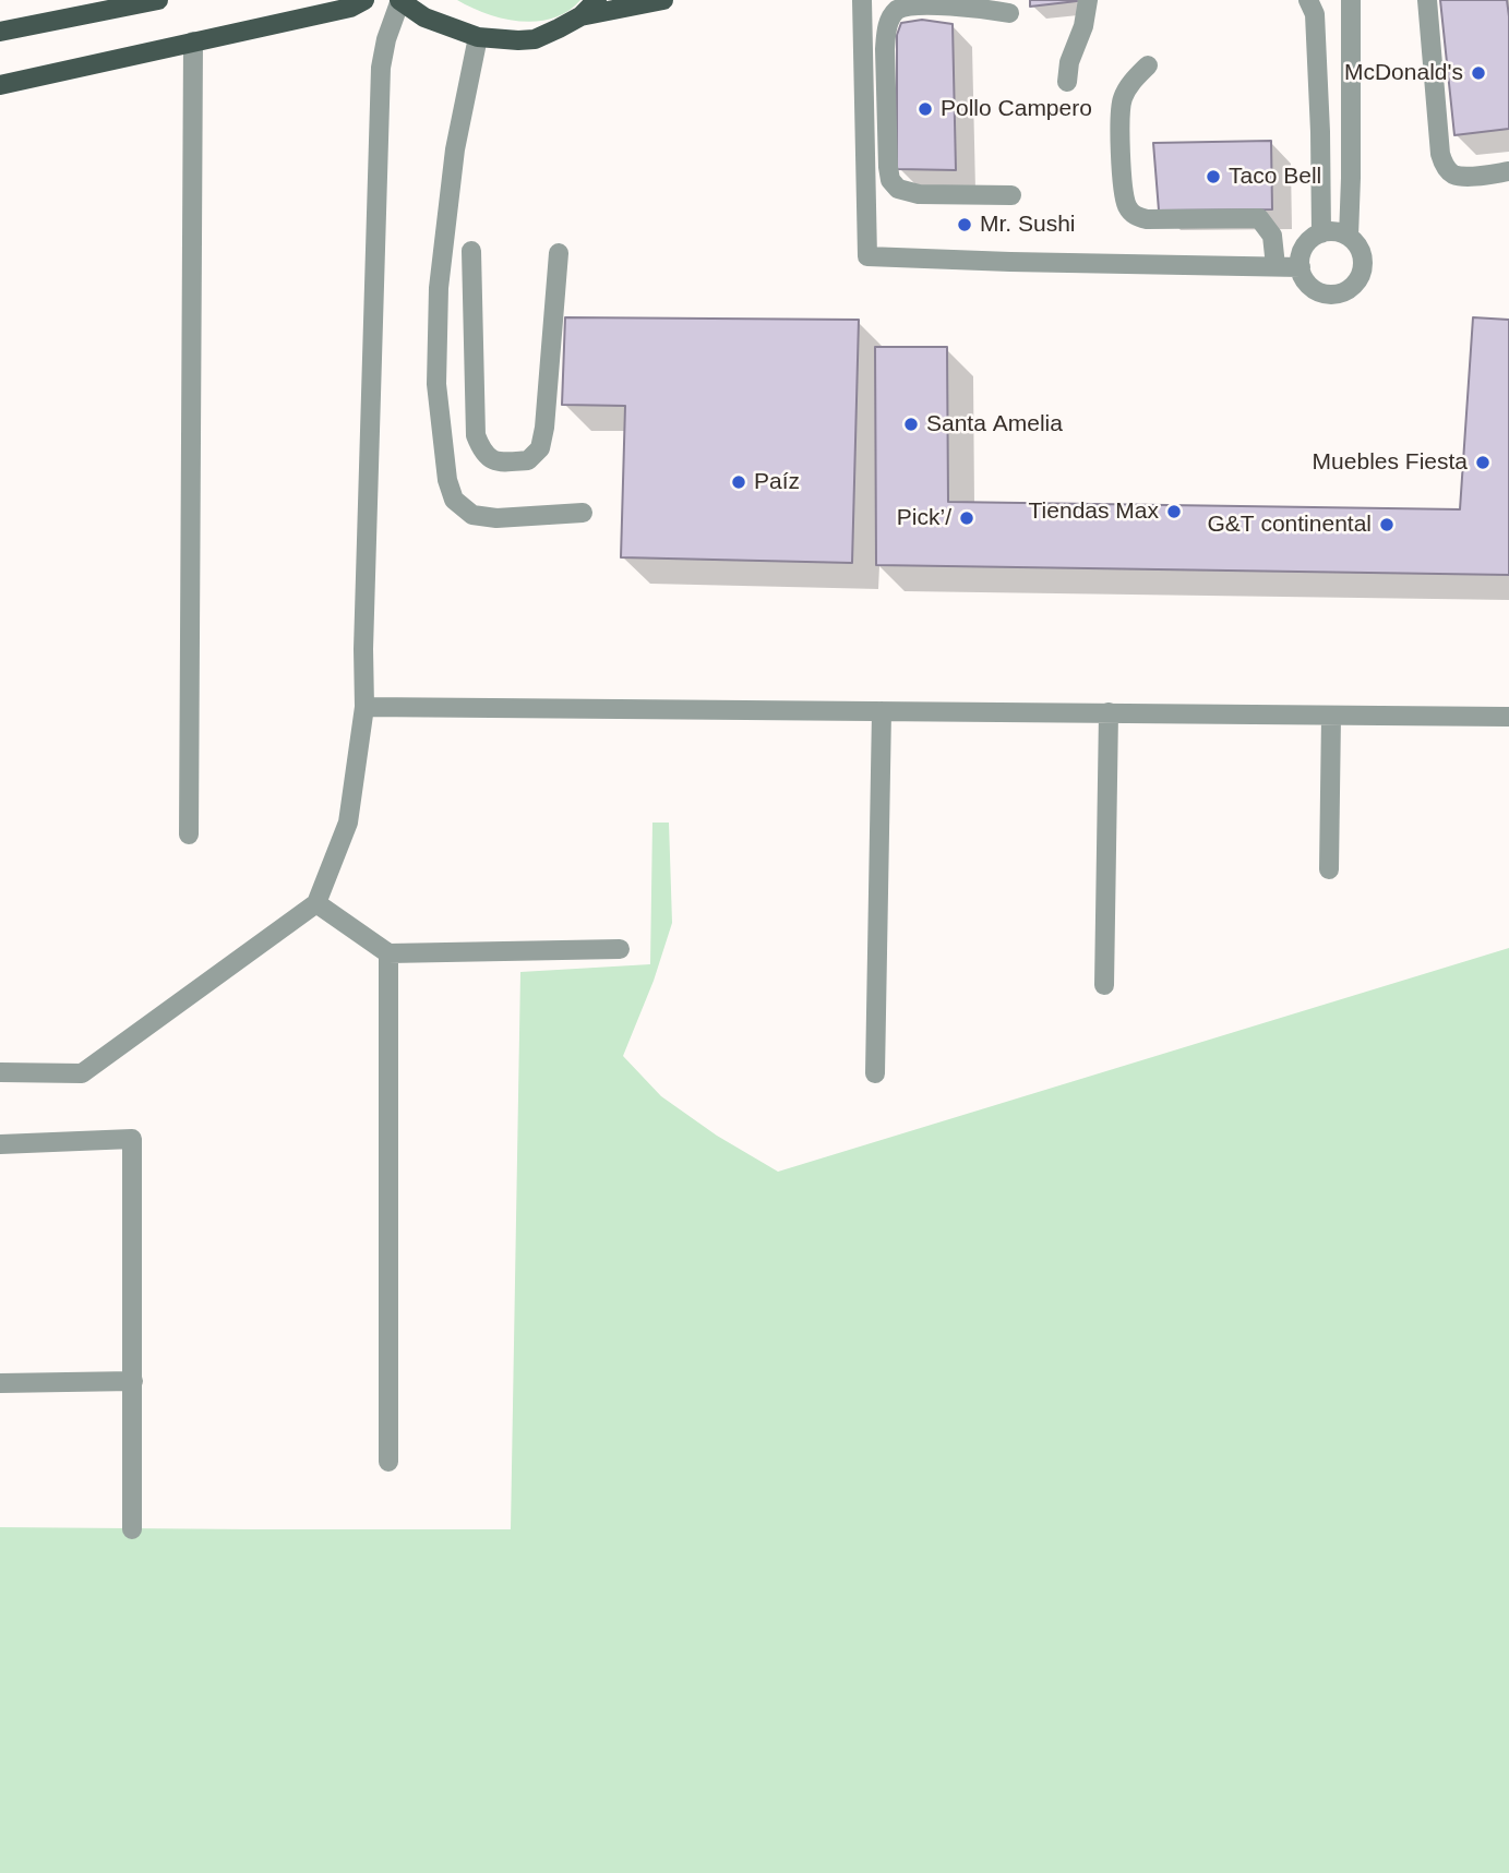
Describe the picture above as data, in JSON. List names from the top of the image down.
{
  "places": [
    "McDonald's",
    "Pollo Campero",
    "Taco Bell",
    "Mr. Sushi",
    "Santa Amelia",
    "Muebles Fiesta",
    "Paíz",
    "Tiendas Max",
    "Pick’/",
    "G&T continental"
  ]
}
